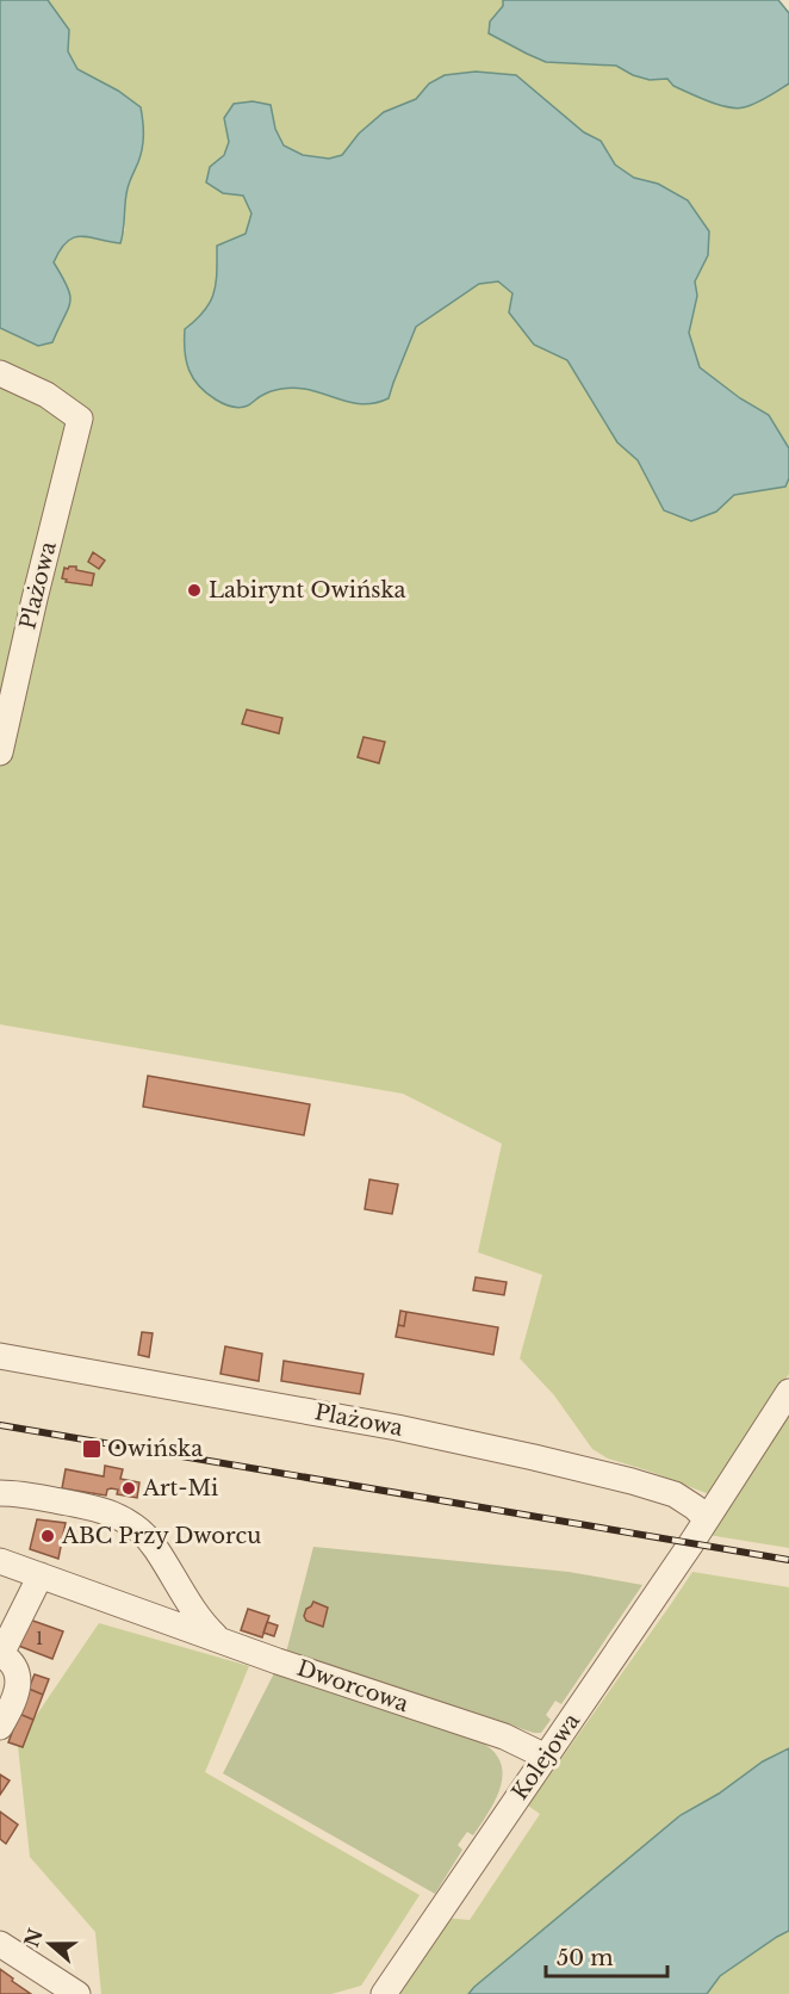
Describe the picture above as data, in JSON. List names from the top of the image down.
{
  "streets": {
    "street": ["Plażowa", "Dworcowa", "Kolejowa"]
  },
  "crossings": [
    ["Plażowa", "Kolejowa"],
    ["Dworcowa", "Kolejowa"]
  ],
  "places": {
    "other": ["Labirynt Owińska", "Art-Mi", "ABC Przy Dworcu"],
    "transit": ["Owińska"]
  },
  "house_numbers": ["1"],
  "scale_bar": "50 m",
  "north": "left"
}
